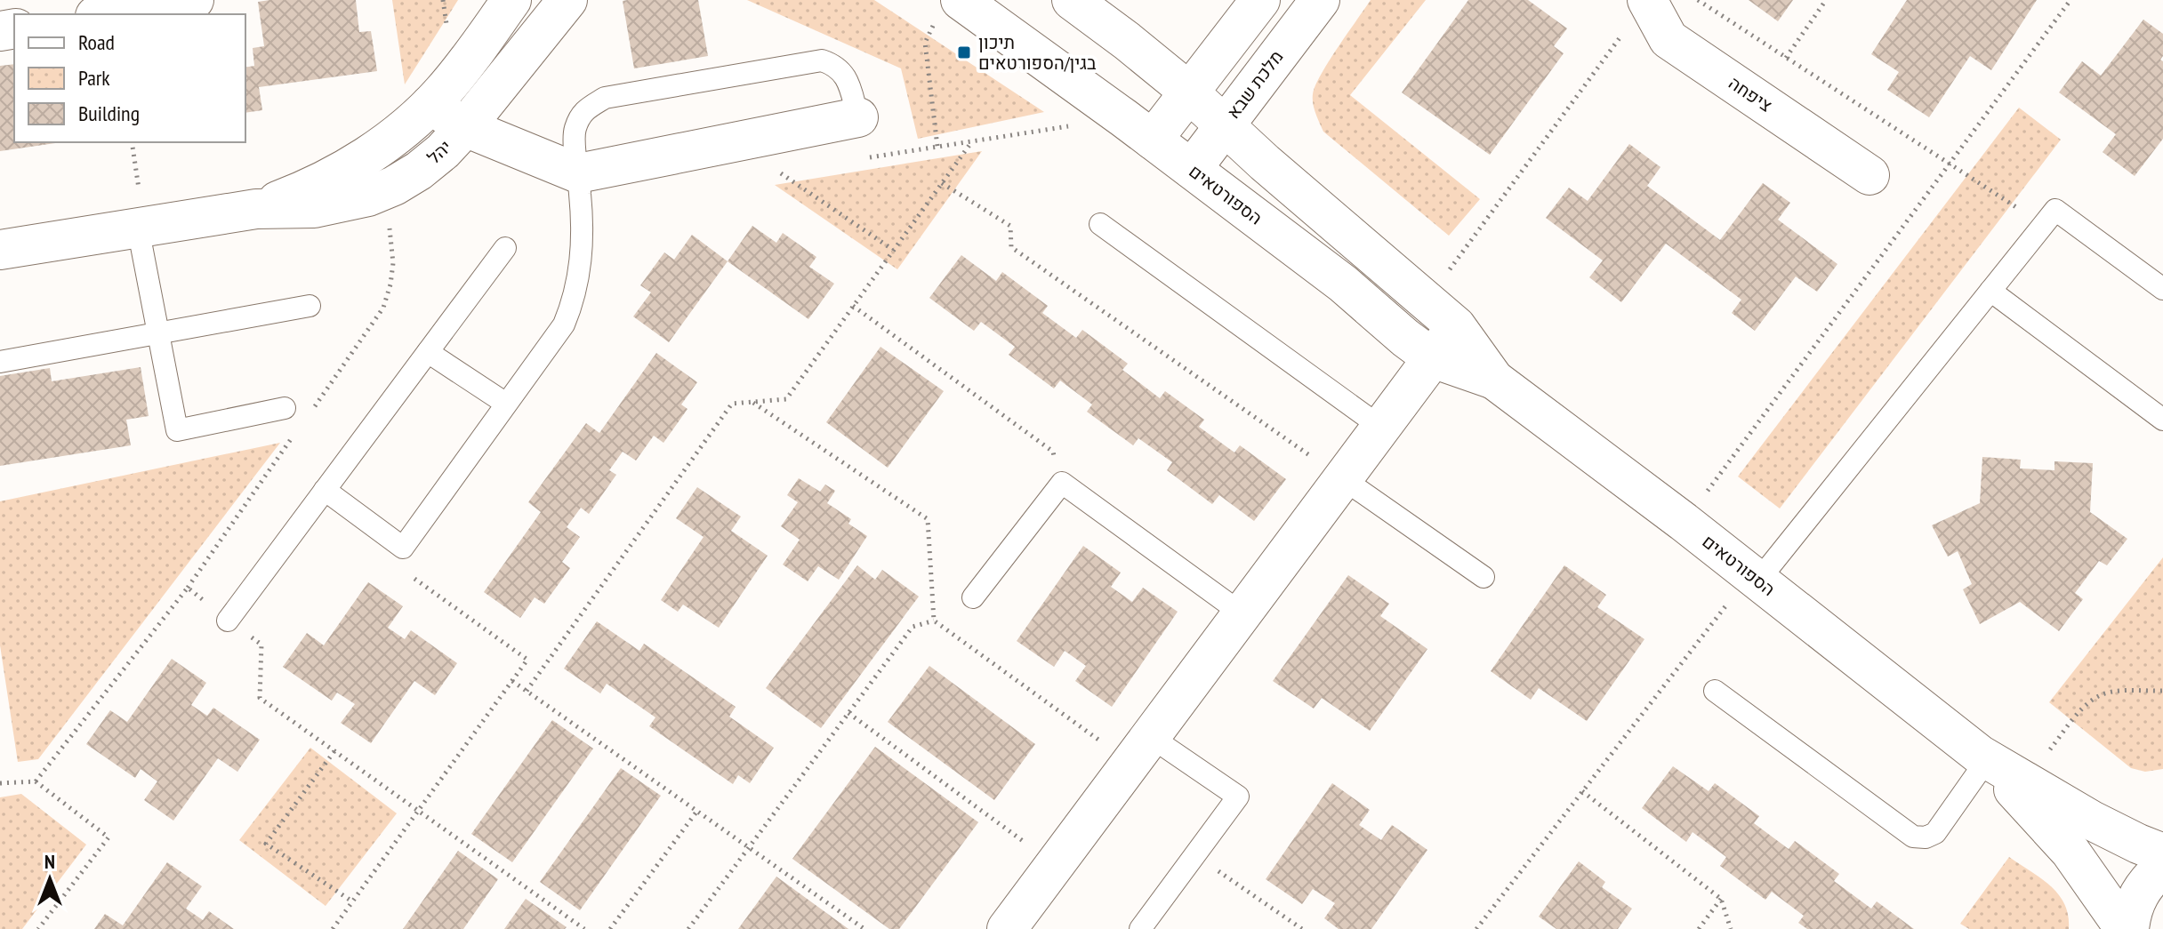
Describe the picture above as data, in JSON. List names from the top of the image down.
{
  "streets": {
    "street": [
      "מלכת שבא",
      "ציפחה",
      "יהל",
      "הספורטאים"
    ]
  },
  "crossings": [
    ["מלכת שבא", "הספורטאים"]
  ],
  "places": {
    "transit": ["תיכון בגין/הספורטאים"]
  },
  "legend": ["Road", "Park", "Building"],
  "north": "top"
}
